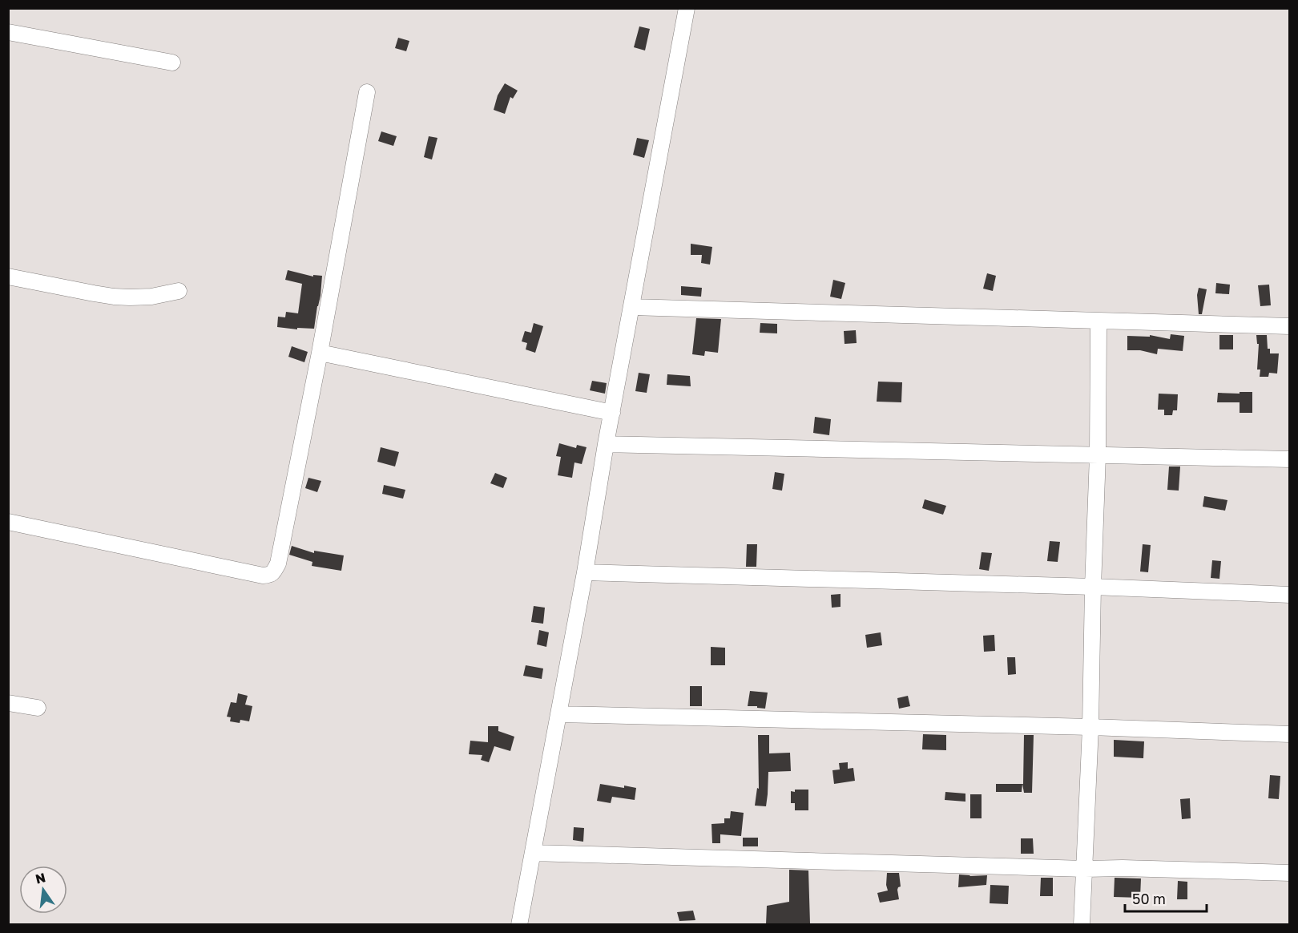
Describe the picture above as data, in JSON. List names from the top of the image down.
{
  "scale_bar": "50 m",
  "north": "top"
}
